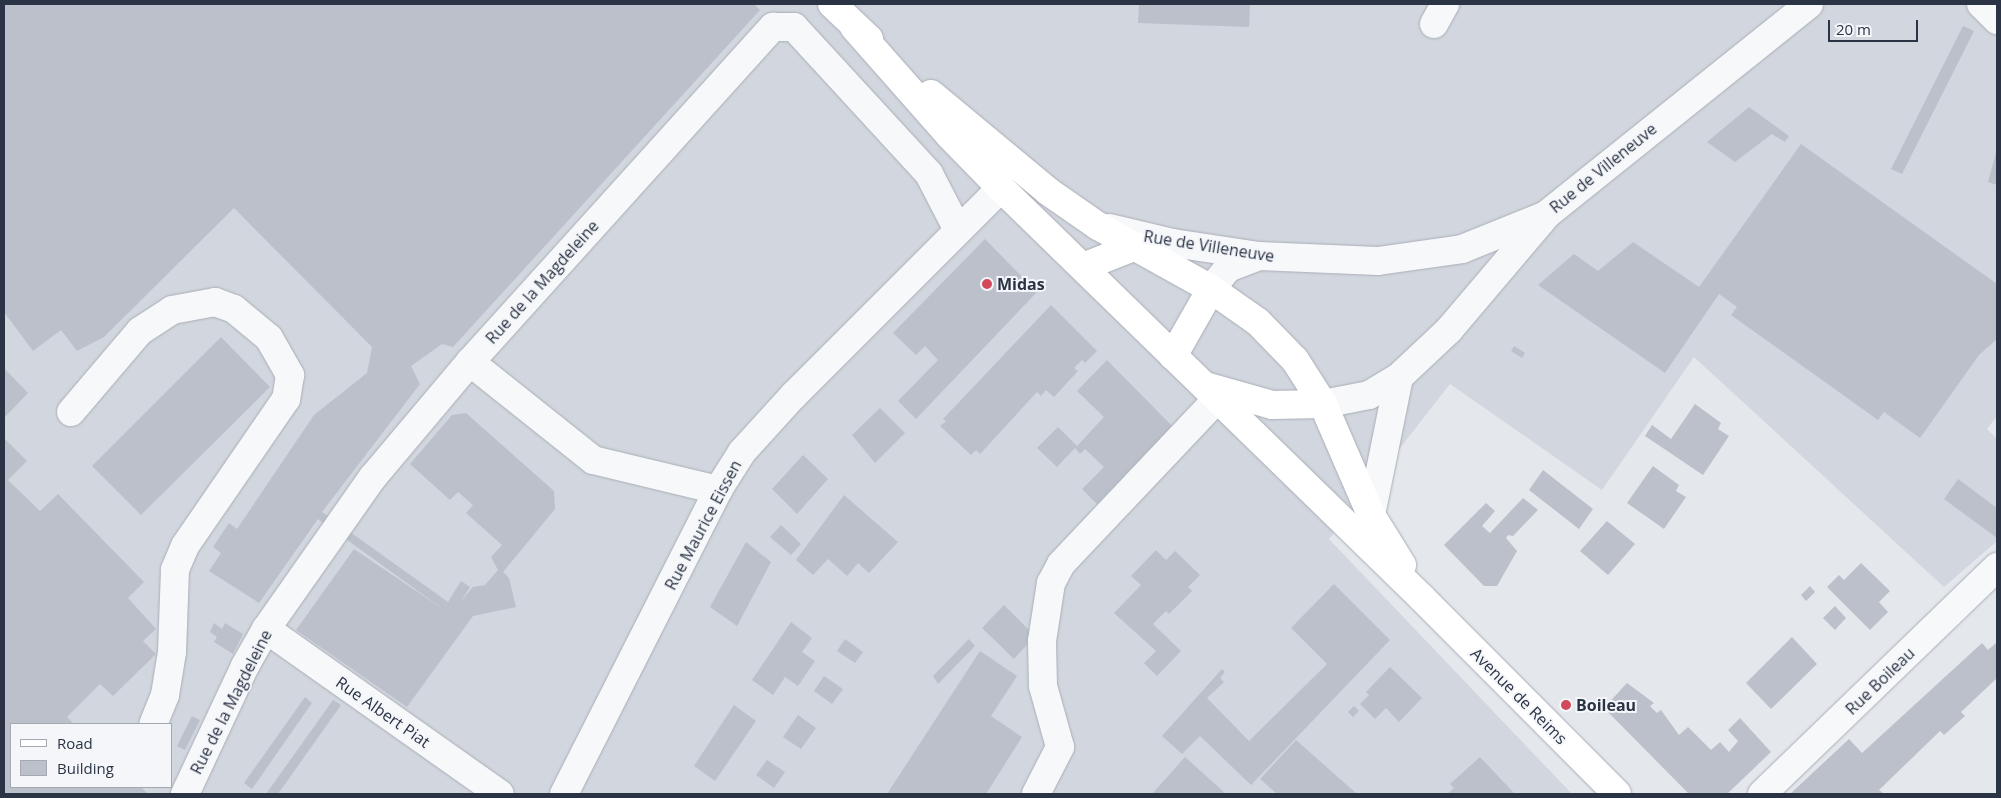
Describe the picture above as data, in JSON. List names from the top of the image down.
{
  "streets": {
    "main road": ["Rue de Villeneuve", "Avenue de Reims"],
    "street": [
      "Rue de la Magdeleine",
      "Rue Maurice Eissen",
      "Rue Boileau",
      "Rue Albert Piat"
    ]
  },
  "crossings": [
    ["Rue de Villeneuve", "Avenue de Reims"],
    ["Rue de la Magdeleine", "Rue Maurice Eissen"],
    ["Rue de la Magdeleine", "Rue Albert Piat"]
  ],
  "places": ["Midas", "Boileau"],
  "legend": ["Road", "Building"],
  "scale_bar": "20 m"
}
